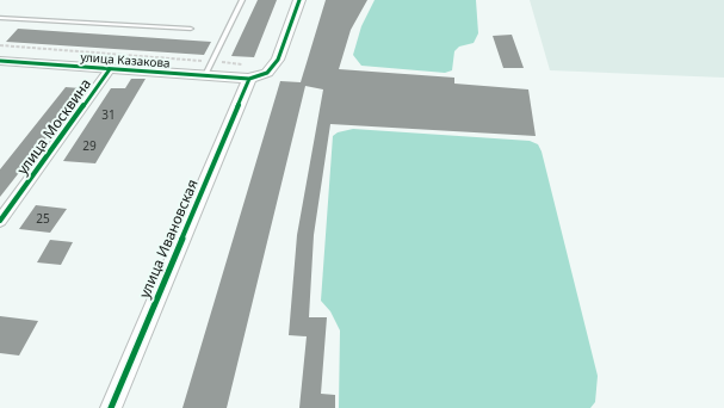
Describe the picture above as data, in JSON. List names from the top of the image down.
{
  "streets": {
    "street": ["улица Казакова", "улица Москвина", "улица Ивановская"]
  },
  "crossings": [
    ["улица Казакова", "улица Москвина"],
    ["улица Казакова", "улица Ивановская"]
  ],
  "house_numbers": ["31", "29", "25"]
}
